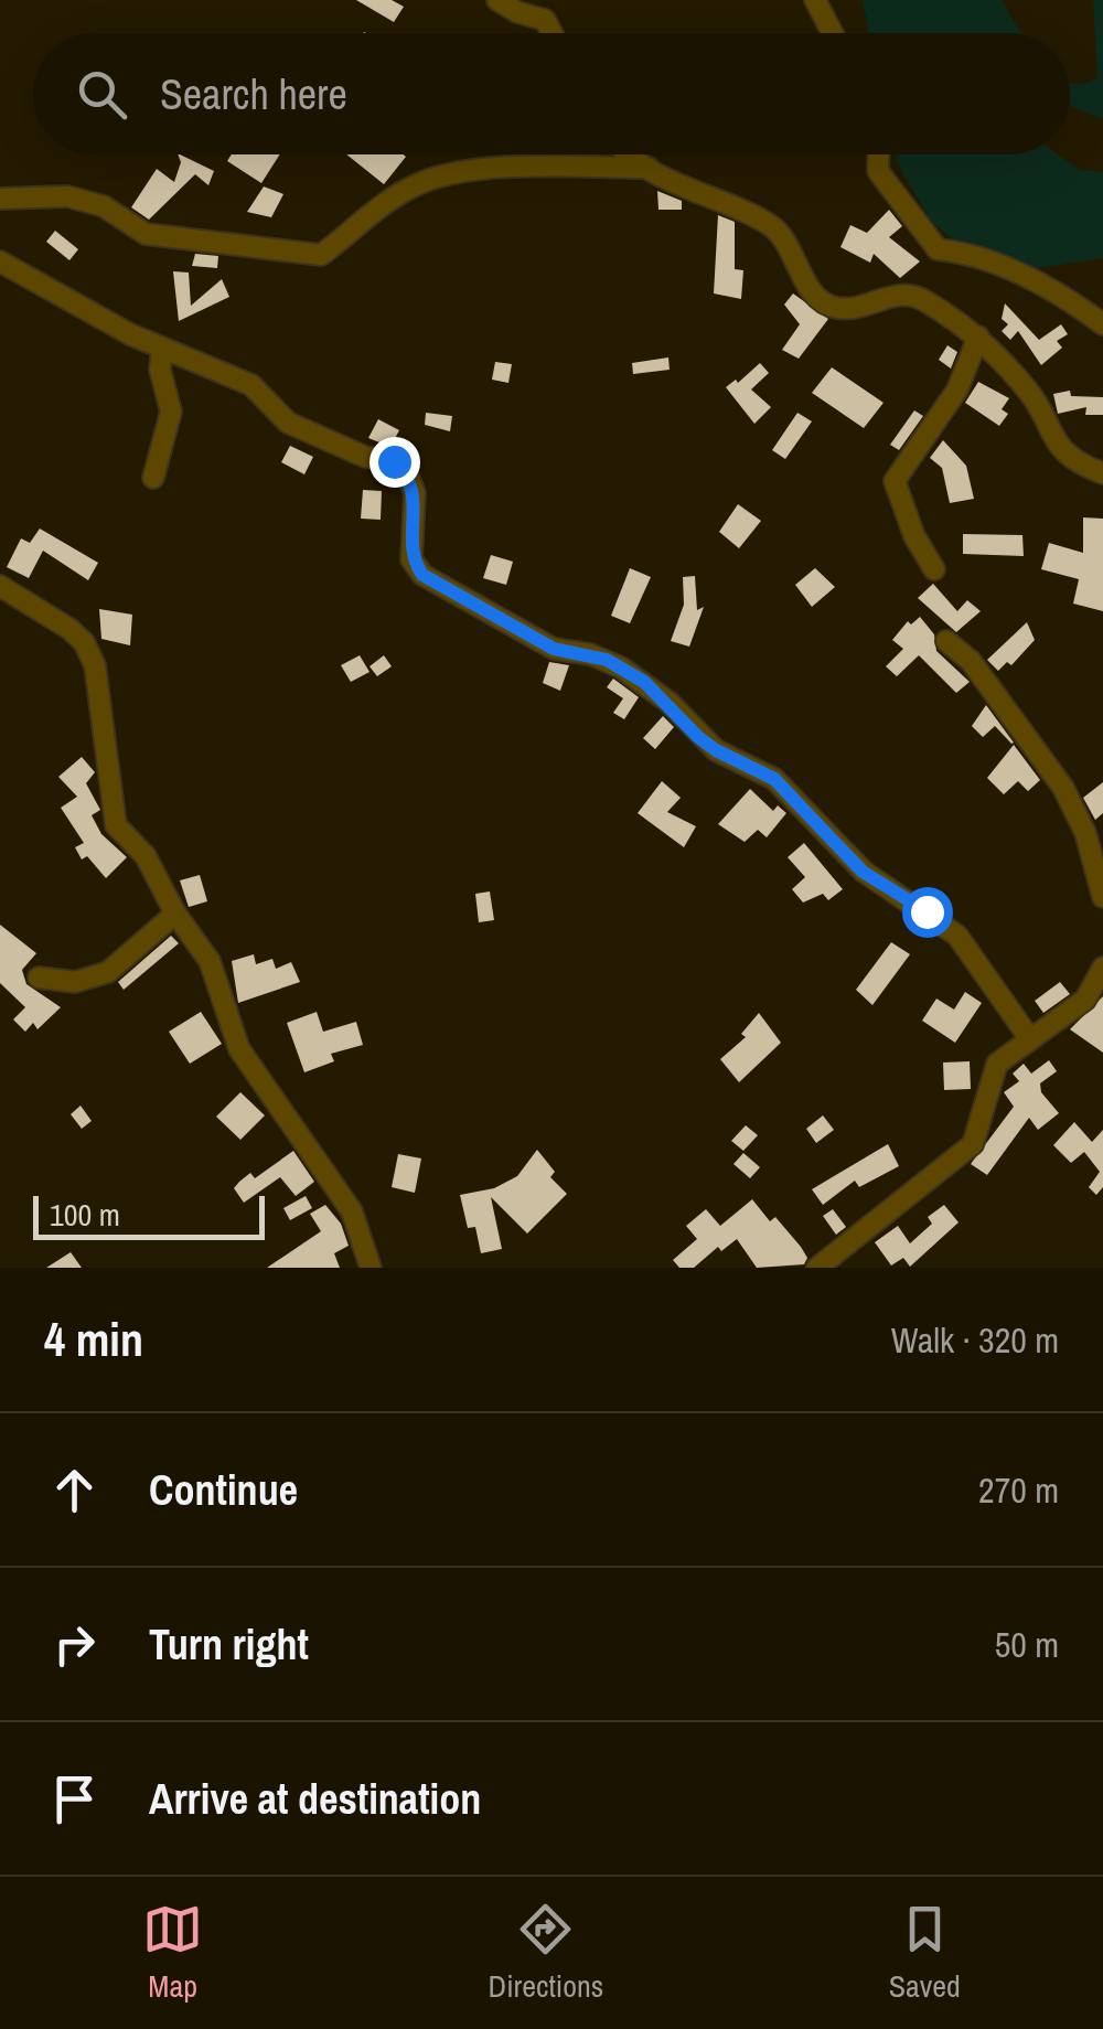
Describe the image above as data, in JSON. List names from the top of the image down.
{
  "scale_bar": "100 m",
  "page": {
    "search": "Search here",
    "scale": "100 m",
    "heading": ["4 min", "Walk · 320 m"],
    "list": [
      ["Continue", "270 m"],
      ["Turn right", "50 m"],
      "Arrive at destination"
    ],
    "nav": ["Map", "Directions", "Saved"]
  }
}
